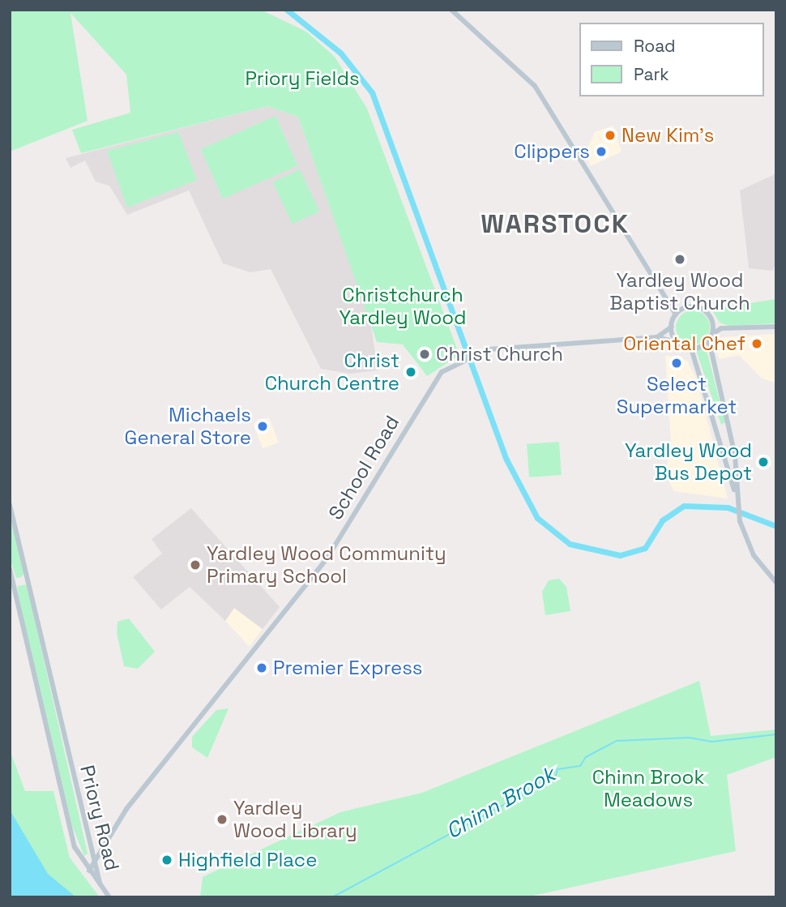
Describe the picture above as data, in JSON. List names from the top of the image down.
{
  "streets": {
    "street": ["School Road", "Priory Road"]
  },
  "crossings": [
    ["School Road", "Priory Road"]
  ],
  "districts": ["WARSTOCK"],
  "water": ["Chinn Brook"],
  "parks": ["Priory Fields", "Christchurch Yardley Wood", "Chinn Brook Meadows"],
  "places": [
    "New Kim's",
    "Clippers",
    "Yardley Wood Baptist Church",
    "Oriental Chef",
    "Christ Church",
    "Select Supermarket",
    "Christ Church Centre",
    "Michaels General Store",
    "Yardley Wood Bus Depot",
    "Yardley Wood Community Primary School",
    "Premier Express",
    "Yardley Wood Library",
    "Highfield Place"
  ],
  "legend": ["Road", "Park"]
}
